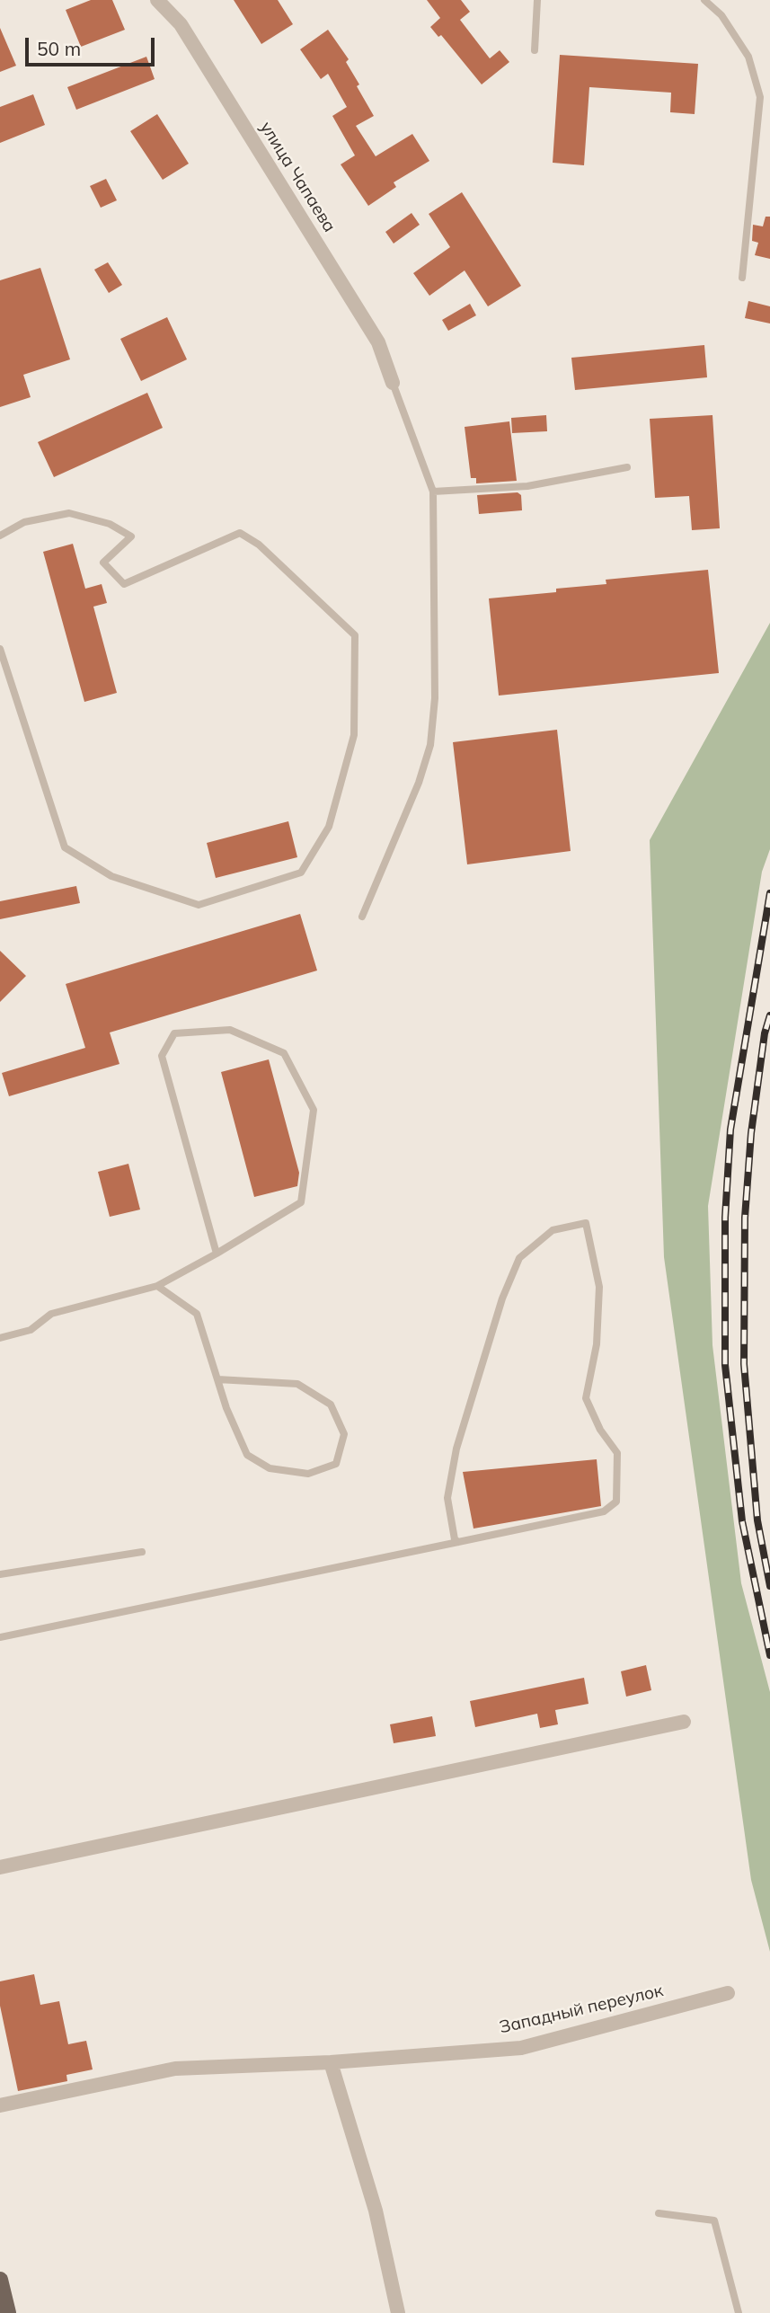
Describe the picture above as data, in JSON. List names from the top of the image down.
{
  "streets": {
    "street": ["улица Чапаева", "Западный переулок"]
  },
  "scale_bar": "50 m"
}
